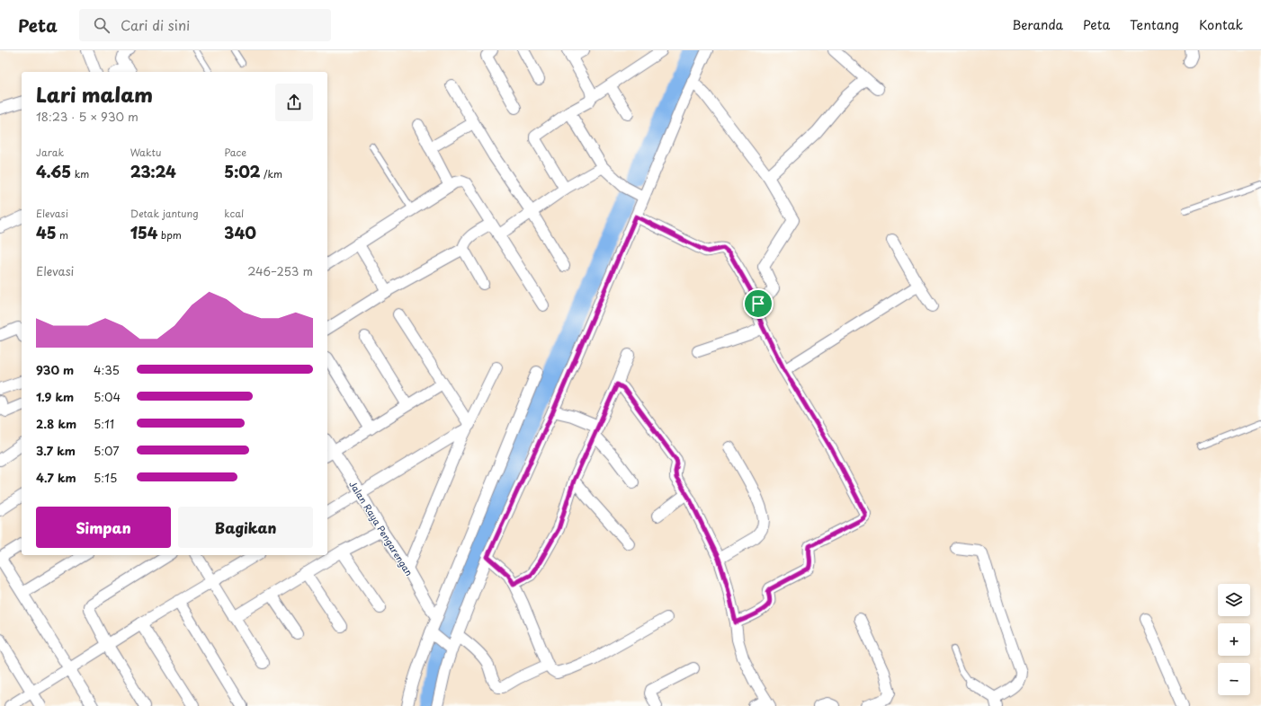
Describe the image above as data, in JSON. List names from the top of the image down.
{
  "streets": {
    "street": ["Jalan Raya Pengarengan"]
  },
  "page": {
    "header": "Peta",
    "search": "Cari di sini",
    "nav": [
      "Beranda",
      "Peta",
      "Tentang",
      "Kontak"
    ],
    "heading": ["Lari malam", "18:23 · 5 × 930 m"],
    "stats": [
      ["Jarak", "4.65 km"],
      ["Waktu", "23:24"],
      ["Pace", "5:02 /km"],
      ["Elevasi", "45 m"],
      ["Detak jantung", "154 bpm"],
      ["kcal", "340"]
    ],
    "chart": ["Elevasi", "246–253 m"],
    "list": [
      {
        "name": "930 m",
        "note": "4:35"
      },
      {
        "name": "1.9 km",
        "note": "5:04"
      },
      {
        "name": "2.8 km",
        "note": "5:11"
      },
      {
        "name": "3.7 km",
        "note": "5:07"
      },
      {
        "name": "4.7 km",
        "note": "5:15"
      }
    ],
    "buttons": ["Simpan", "Bagikan"],
    "map_buttons": ["+", "−"]
  }
}
